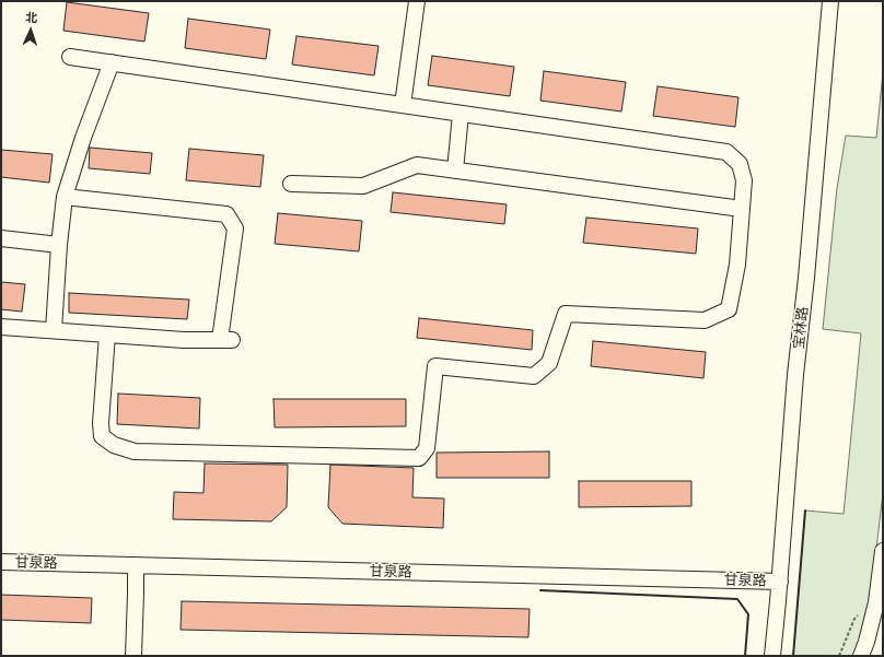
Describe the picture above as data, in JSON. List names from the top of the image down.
{
  "streets": {
    "street": ["宝林路", "甘泉路"]
  },
  "crossings": [
    ["宝林路", "甘泉路"]
  ],
  "north": "top"
}
